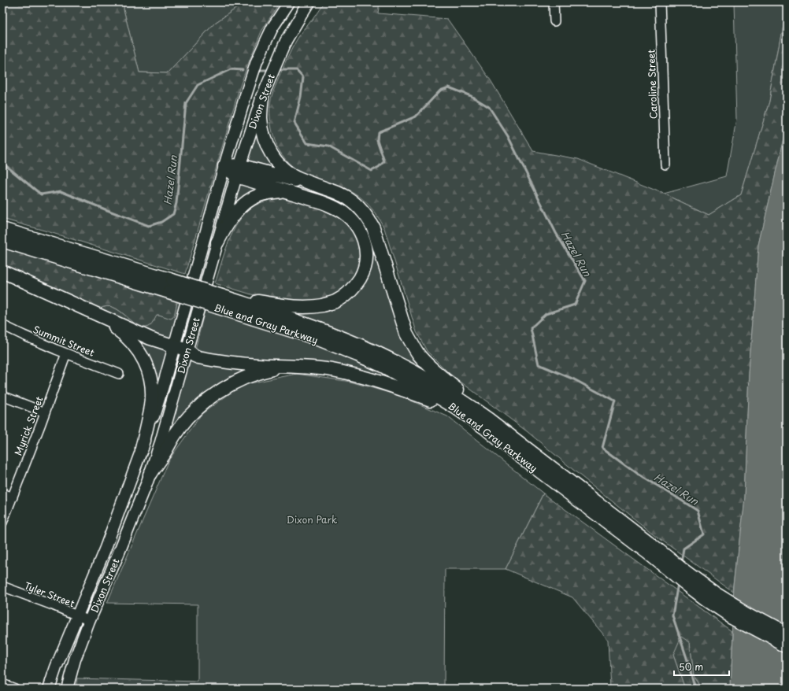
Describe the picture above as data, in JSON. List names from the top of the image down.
{
  "streets": {
    "highway": ["Blue and Gray Parkway"],
    "main road": ["Dixon Street"],
    "street": [
      "Caroline Street",
      "Summit Street",
      "Myrick Street",
      "Tyler Street"
    ]
  },
  "crossings": [
    ["Dixon Street", "Tyler Street"],
    ["Summit Street", "Myrick Street"]
  ],
  "water": ["Hazel Run"],
  "parks": ["Dixon Park"],
  "scale_bar": "50 m"
}
